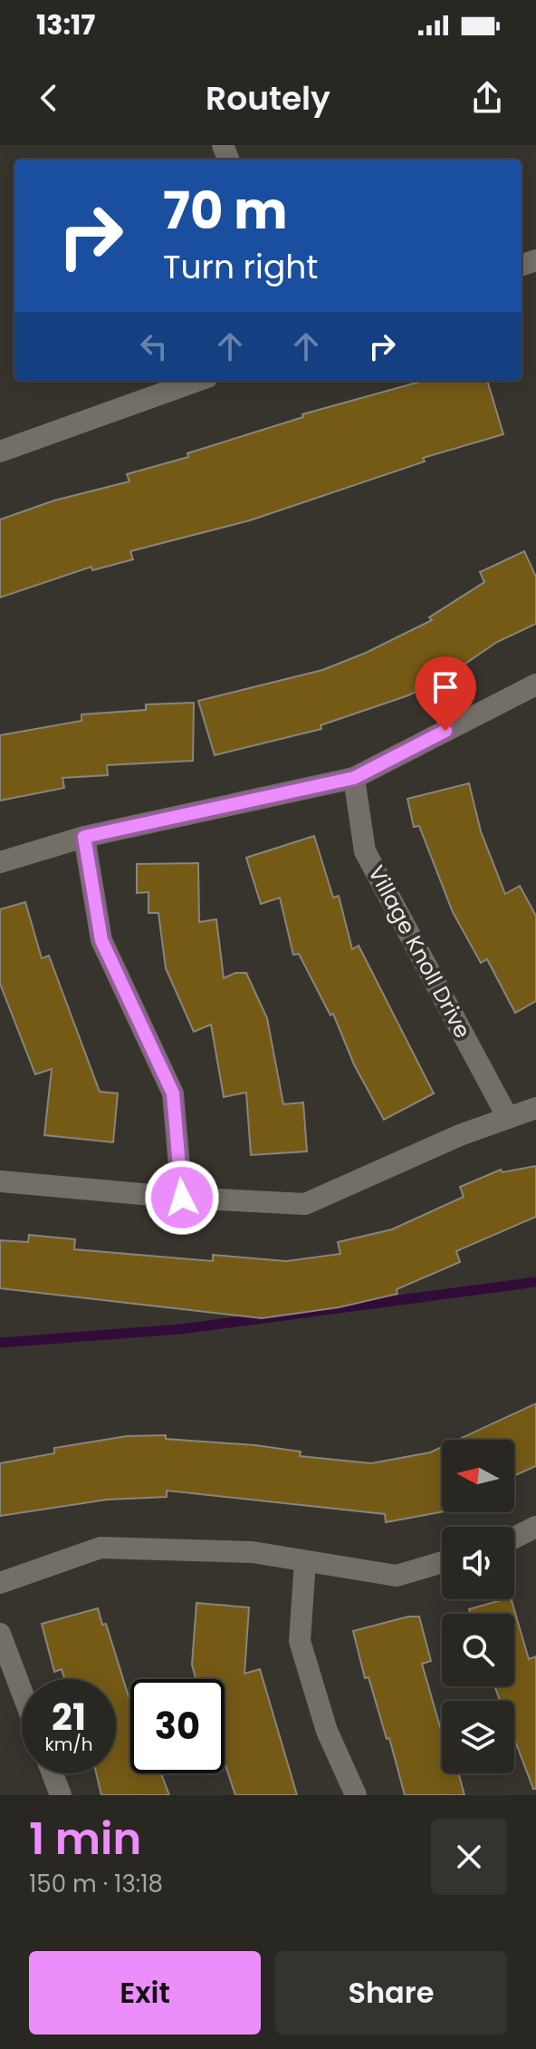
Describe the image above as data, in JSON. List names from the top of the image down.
{
  "streets": {
    "street": ["Village Knoll Drive"]
  },
  "north": "left",
  "page": {
    "status": "13:17",
    "header": "Routely",
    "turn": ["70 m", "Turn right"],
    "speed": "21 km/h",
    "limit": "30",
    "heading": ["1 min", "150 m · 13:18"],
    "buttons": ["Exit", "Share"]
  }
}
